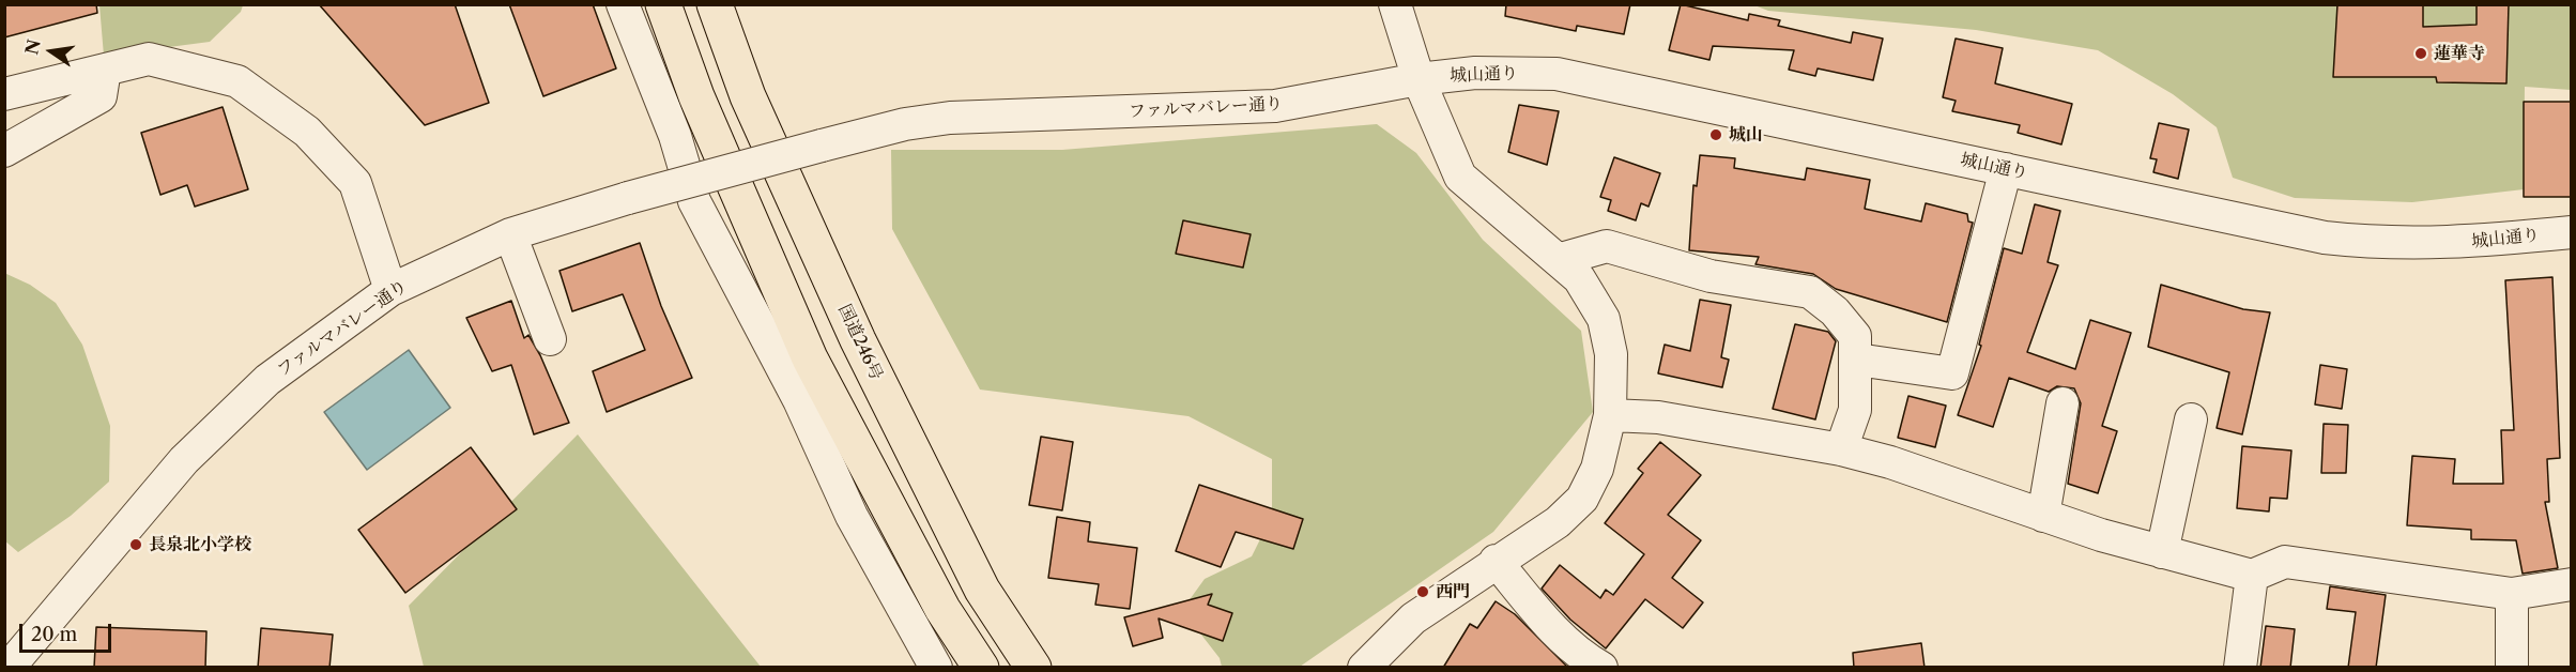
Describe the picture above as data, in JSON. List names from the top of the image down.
{
  "streets": {
    "highway": ["国道246号"],
    "street": ["城山通り", "ファルマバレー通り"]
  },
  "crossings": [
    ["城山通り", "ファルマバレー通り"]
  ],
  "places": [
    "蓮華寺",
    "城山",
    "長泉北小学校",
    "西門"
  ],
  "scale_bar": "20 m",
  "north": "left"
}
